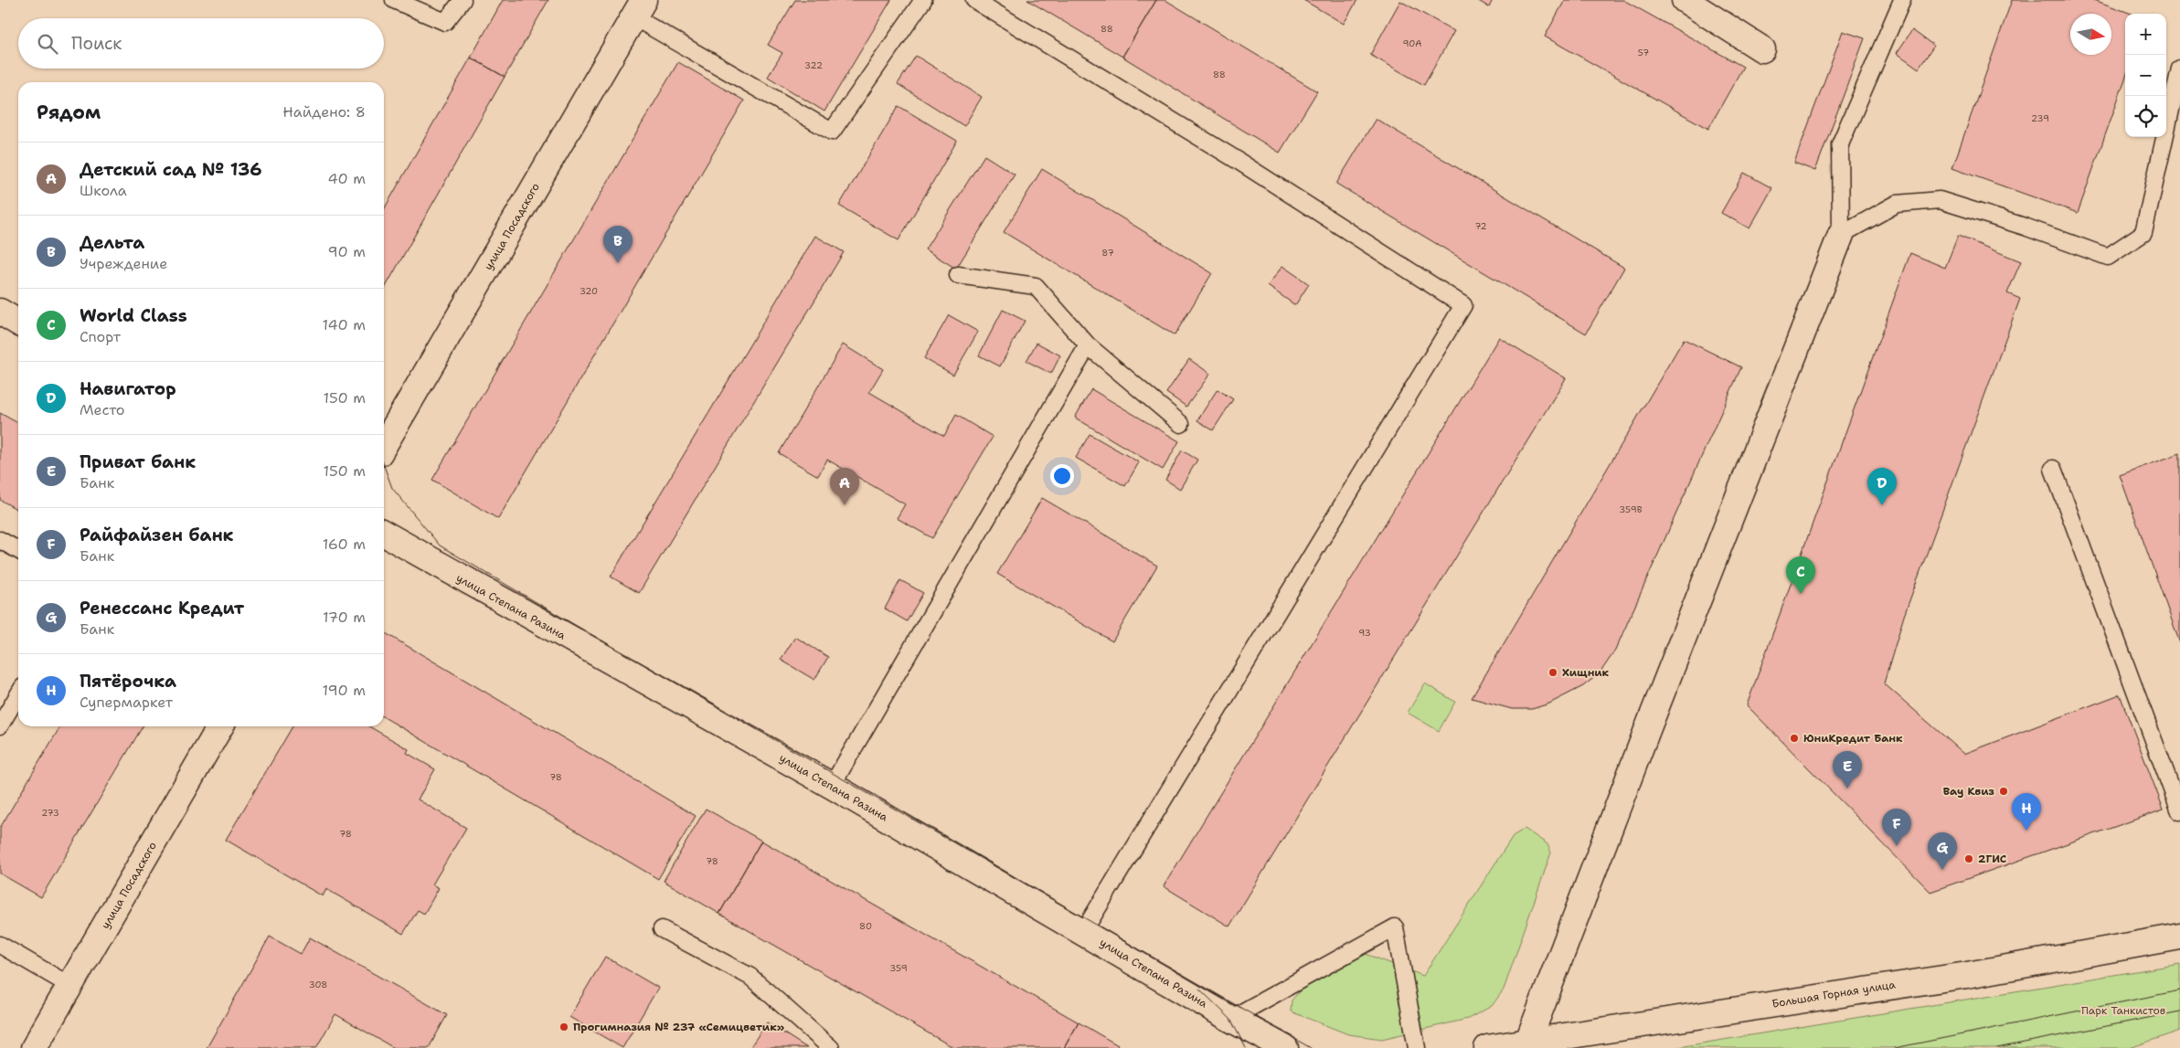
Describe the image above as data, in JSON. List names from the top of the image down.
{
  "streets": {
    "street": ["улица Посадского", "улица Степана Разина", "Большая Горная улица"]
  },
  "parks": ["Парк Танкистов"],
  "places": [
    "Хищник",
    "ЮниКредит Банк",
    "Вау Квиз",
    "2ГИС",
    "Прогимназия № 237 «Семицветик»"
  ],
  "house_numbers": [
    "88",
    "90А",
    "57",
    "322",
    "88",
    "239",
    "72",
    "87",
    "320",
    "359В",
    "93",
    "78",
    "273",
    "78",
    "78",
    "80",
    "359",
    "308"
  ],
  "north": "right",
  "page": {
    "map_buttons": ["+", "−"],
    "search": "Поиск",
    "heading": ["Рядом", "Найдено: 8"],
    "list": [
      {
        "mark": "A",
        "name": "Детский сад № 136",
        "note": "Школа",
        "value": "40 m"
      },
      {
        "mark": "B",
        "name": "Дельта",
        "note": "Учреждение",
        "value": "90 m"
      },
      {
        "mark": "C",
        "name": "World Class",
        "note": "Спорт",
        "value": "140 m"
      },
      {
        "mark": "D",
        "name": "Навигатор",
        "note": "Место",
        "value": "150 m"
      },
      {
        "mark": "E",
        "name": "Приват банк",
        "note": "Банк",
        "value": "150 m"
      },
      {
        "mark": "F",
        "name": "Райфайзен банк",
        "note": "Банк",
        "value": "160 m"
      },
      {
        "mark": "G",
        "name": "Ренессанс Кредит",
        "note": "Банк",
        "value": "170 m"
      },
      {
        "mark": "H",
        "name": "Пятёрочка",
        "note": "Супермаркет",
        "value": "190 m"
      }
    ],
    "pins": [
      "B",
      "A",
      "D",
      "C",
      "E",
      "H",
      "F",
      "G"
    ]
  }
}
